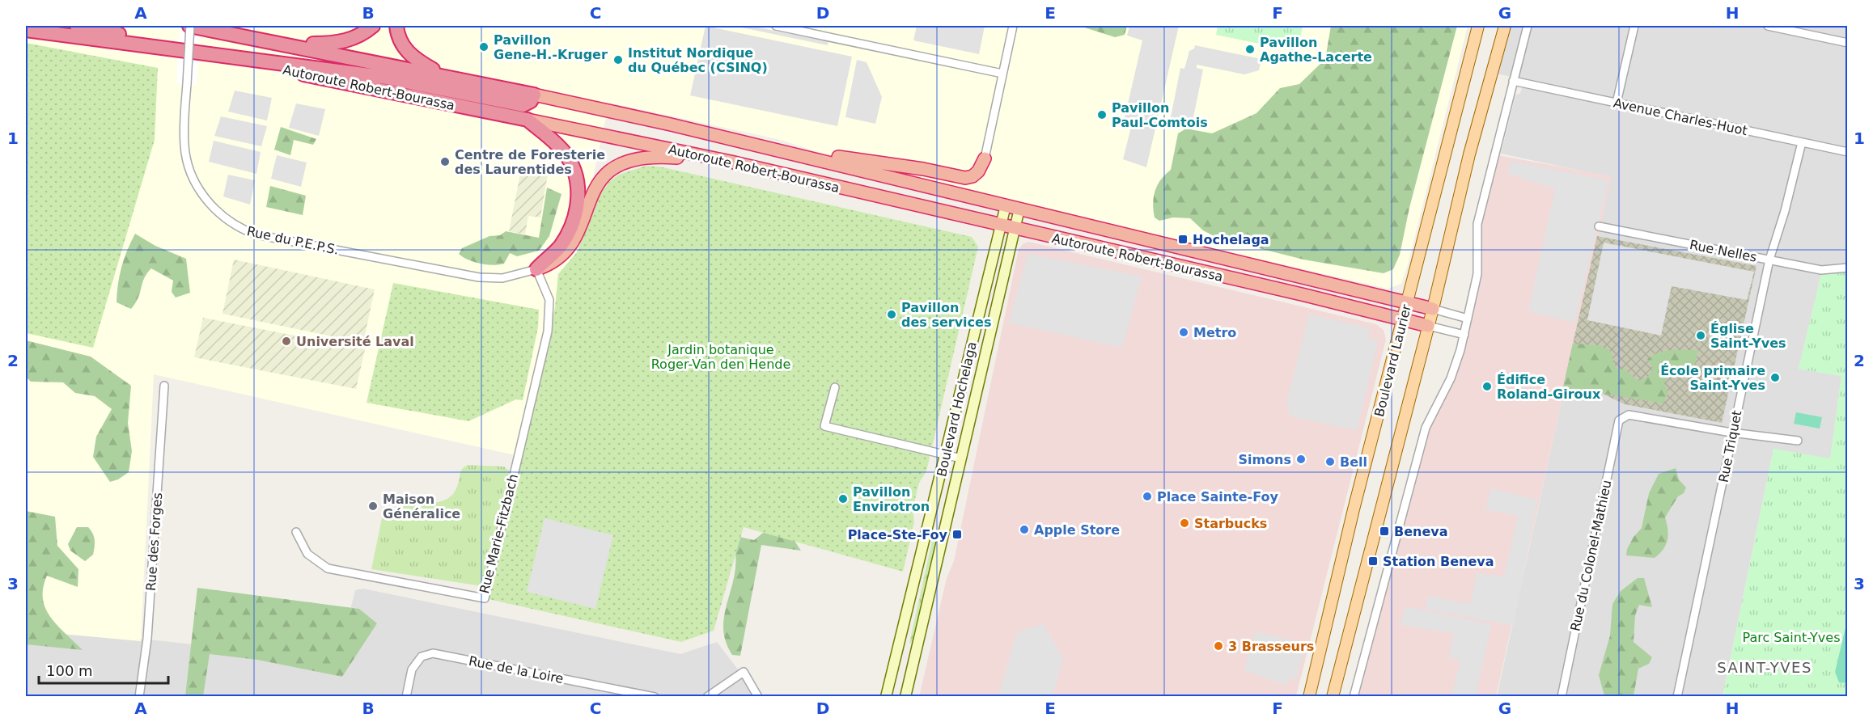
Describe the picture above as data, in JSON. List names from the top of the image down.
{
  "streets": {
    "highway": ["Autoroute Robert-Bourassa"],
    "main road": ["Boulevard Laurier", "Boulevard Hochelaga"],
    "street": [
      "Avenue Charles-Huot",
      "Rue du P.E.P.S.",
      "Rue Nelles",
      "Rue Triquet",
      "Rue Marie-Fitzbach",
      "Rue des Forges",
      "Rue du Colonel-Mathieu",
      "Rue de la Loire"
    ]
  },
  "crossings": [
    ["Autoroute Robert-Bourassa", "Rue du P.E.P.S."],
    ["Autoroute Robert-Bourassa", "Boulevard Laurier"],
    ["Autoroute Robert-Bourassa", "Boulevard Hochelaga"],
    ["Avenue Charles-Huot", "Rue Triquet"],
    ["Rue du P.E.P.S.", "Rue Marie-Fitzbach"],
    ["Rue Nelles", "Rue Triquet"],
    ["Rue Triquet", "Rue du Colonel-Mathieu"]
  ],
  "districts": ["SAINT-YVES"],
  "parks": ["Jardin botanique Roger-Van den Hende", "Parc Saint-Yves"],
  "places": {
    "other": [
      "Pavillon Gene-H.-Kruger",
      "Pavillon Agathe-Lacerte",
      "Institut Nordique du Québec (CSINQ)",
      "Pavillon Paul-Comtois",
      "Centre de Foresterie des Laurentides",
      "Pavillon des services",
      "Metro",
      "Église Saint-Yves",
      "Université Laval",
      "École primaire Saint-Yves",
      "Édifice Roland-Giroux",
      "Simons",
      "Bell",
      "Place Sainte-Foy",
      "Pavillon Envirotron",
      "Maison Généralice",
      "Starbucks",
      "Apple Store",
      "3 Brasseurs"
    ],
    "transit": [
      "Hochelaga",
      "Beneva",
      "Place-Ste-Foy",
      "Station Beneva"
    ]
  },
  "scale_bar": "100 m",
  "grid": {
    "columns": [
      "A",
      "B",
      "C",
      "D",
      "E",
      "F",
      "G",
      "H"
    ],
    "rows": ["1", "2", "3"]
  }
}
